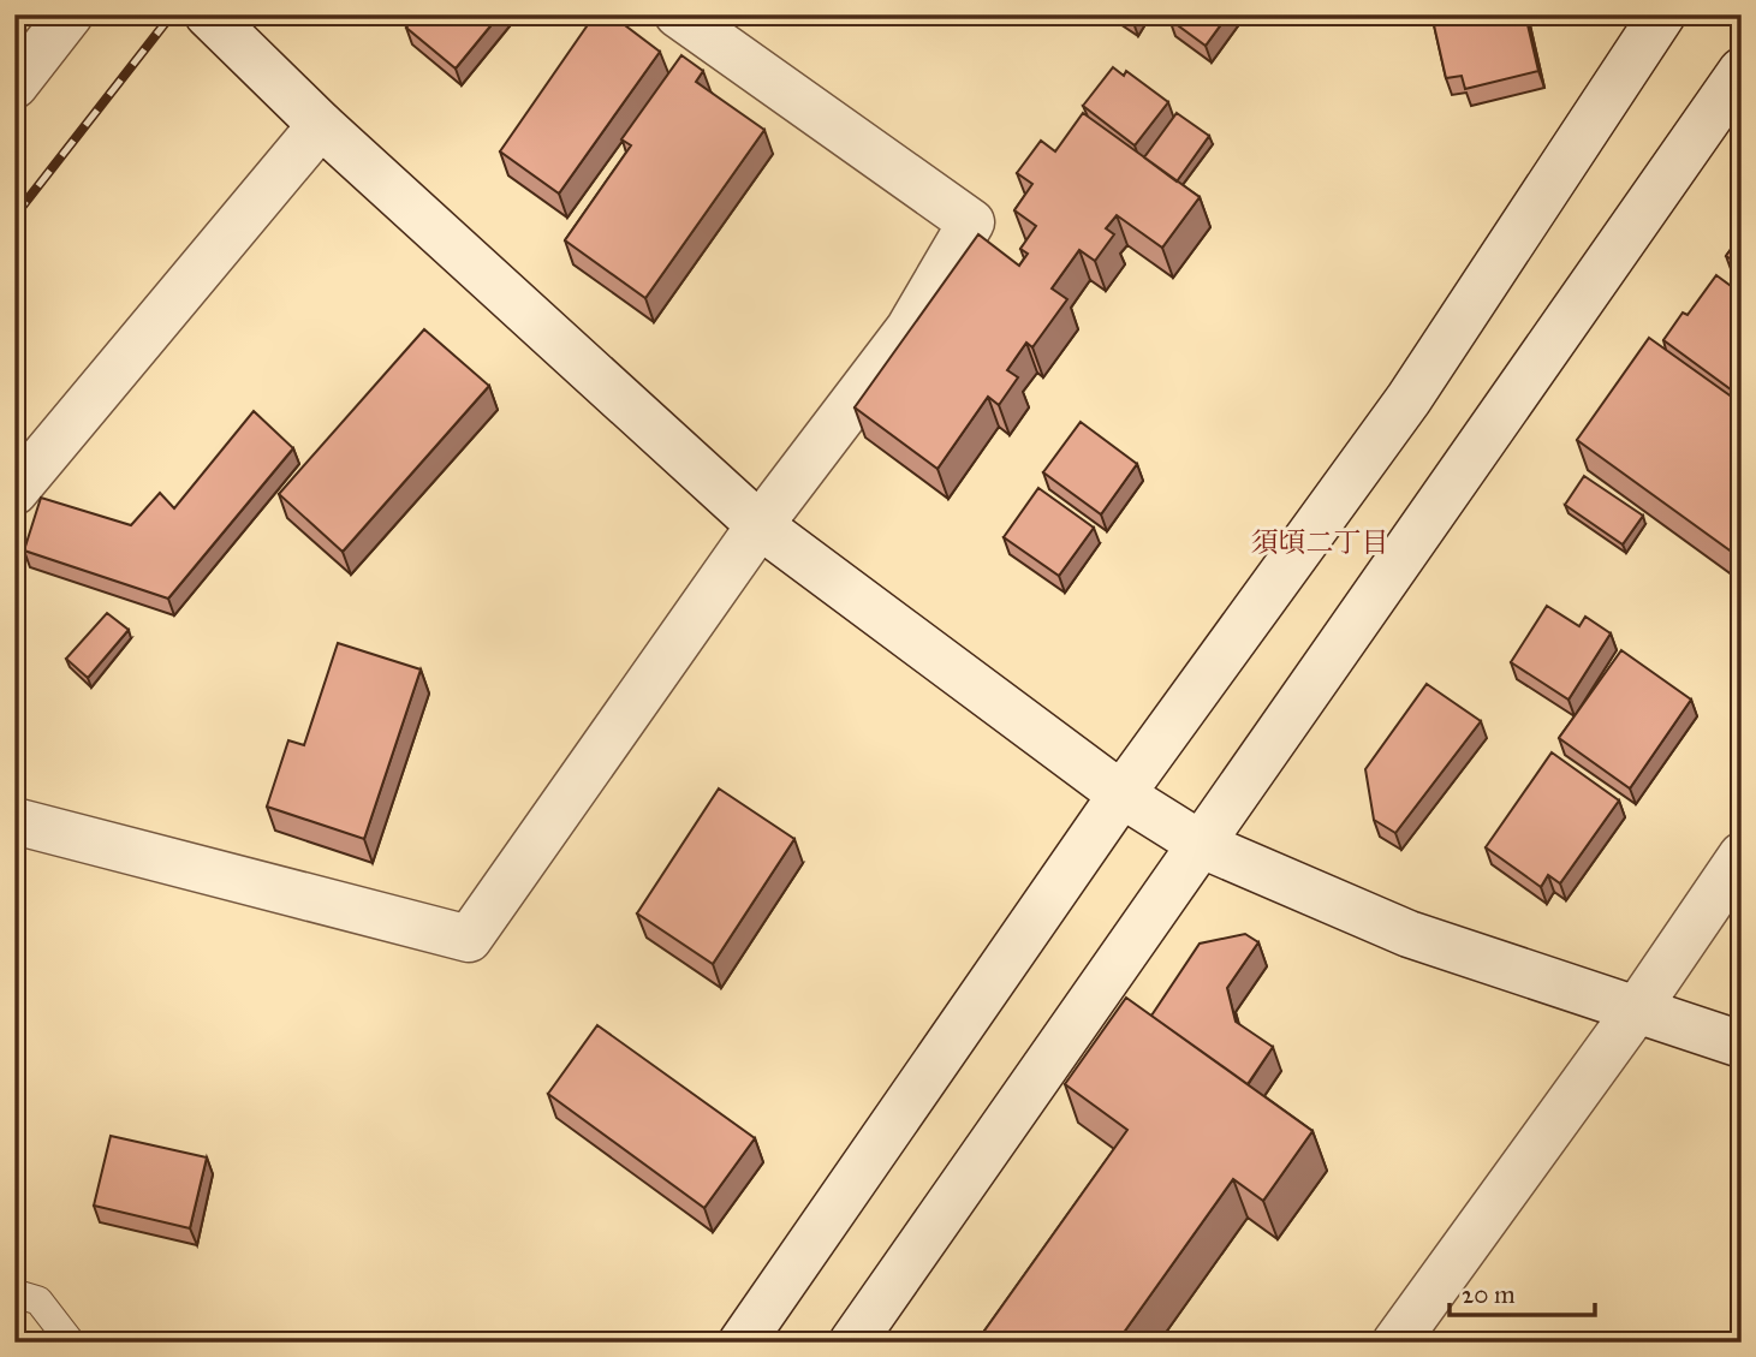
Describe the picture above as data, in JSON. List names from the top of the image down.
{
  "districts": ["須頃二丁目"],
  "scale_bar": "20 m"
}
